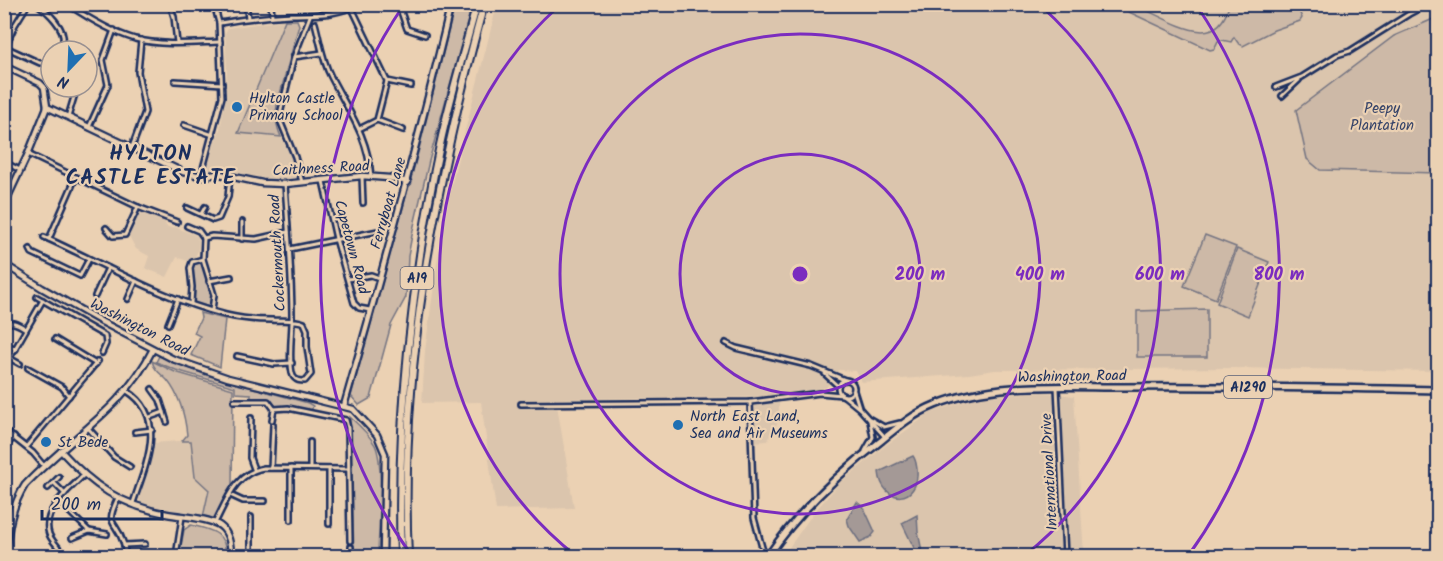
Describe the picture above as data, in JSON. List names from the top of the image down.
{
  "streets": {
    "highway": ["A19"],
    "main road": ["Washington Road", "A1290"],
    "street": [
      "Caithness Road",
      "Ferryboat Lane",
      "Capetown Road",
      "Cockermouth Road",
      "International Drive"
    ]
  },
  "crossings": [
    ["Caithness Road", "Ferryboat Lane"],
    ["Caithness Road", "Capetown Road"],
    ["Caithness Road", "Cockermouth Road"],
    ["Ferryboat Lane", "Capetown Road"],
    ["Ferryboat Lane", "Washington Road"],
    ["Washington Road", "International Drive"]
  ],
  "districts": ["HYLTON CASTLE ESTATE"],
  "parks": ["Peepy Plantation"],
  "places": ["Hylton Castle Primary School", "North East Land, Sea and Air Museums", "St Bede"],
  "scale_bar": "200 m",
  "north": "bottom left",
  "rings": [
    "200 m",
    "400 m",
    "600 m",
    "800 m"
  ]
}
